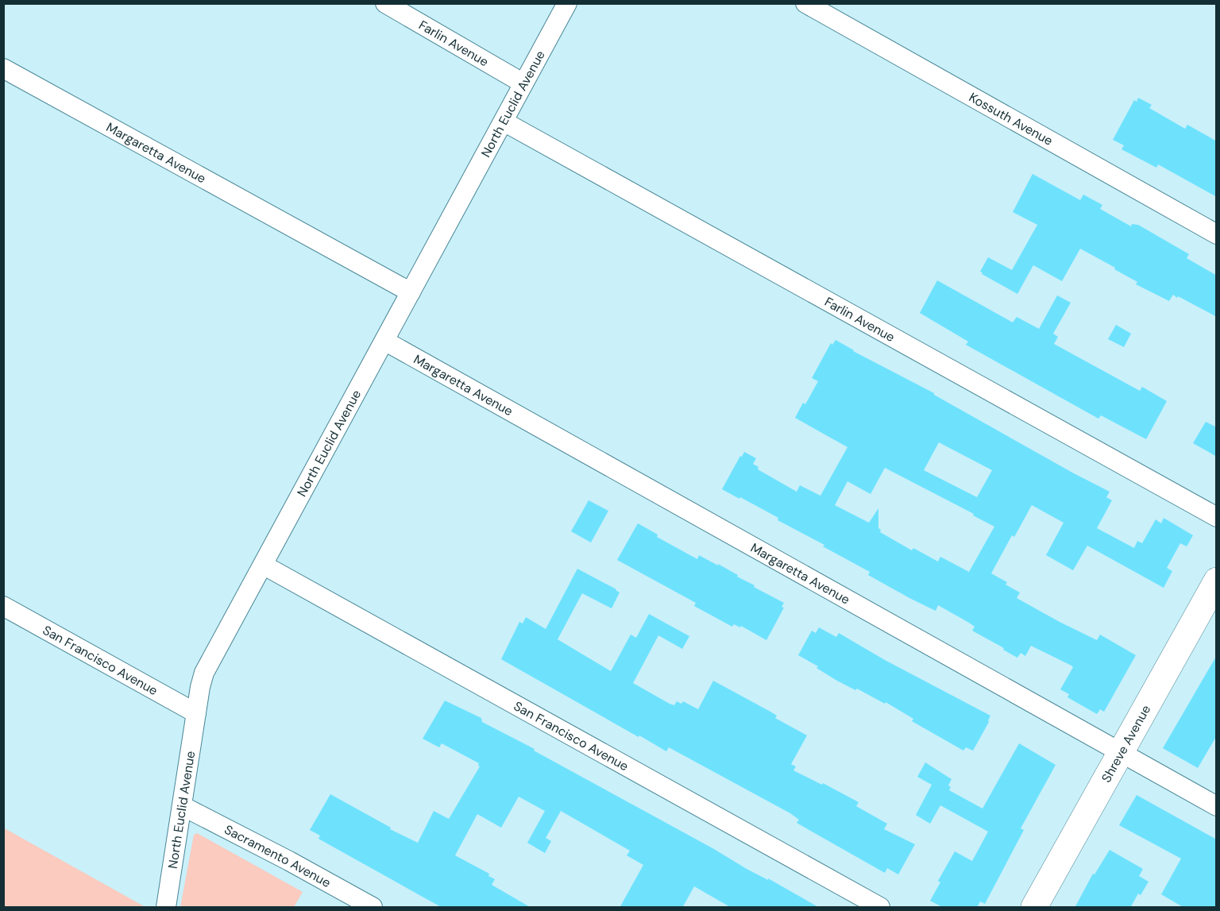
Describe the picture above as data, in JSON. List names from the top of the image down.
{
  "streets": {
    "street": [
      "Farlin Avenue",
      "North Euclid Avenue",
      "Kossuth Avenue",
      "Margaretta Avenue",
      "San Francisco Avenue",
      "Shreve Avenue",
      "Sacramento Avenue"
    ]
  },
  "crossings": [
    ["Farlin Avenue", "North Euclid Avenue"],
    ["North Euclid Avenue", "Margaretta Avenue"],
    ["North Euclid Avenue", "San Francisco Avenue"],
    ["North Euclid Avenue", "Sacramento Avenue"],
    ["Margaretta Avenue", "Shreve Avenue"]
  ]
}
